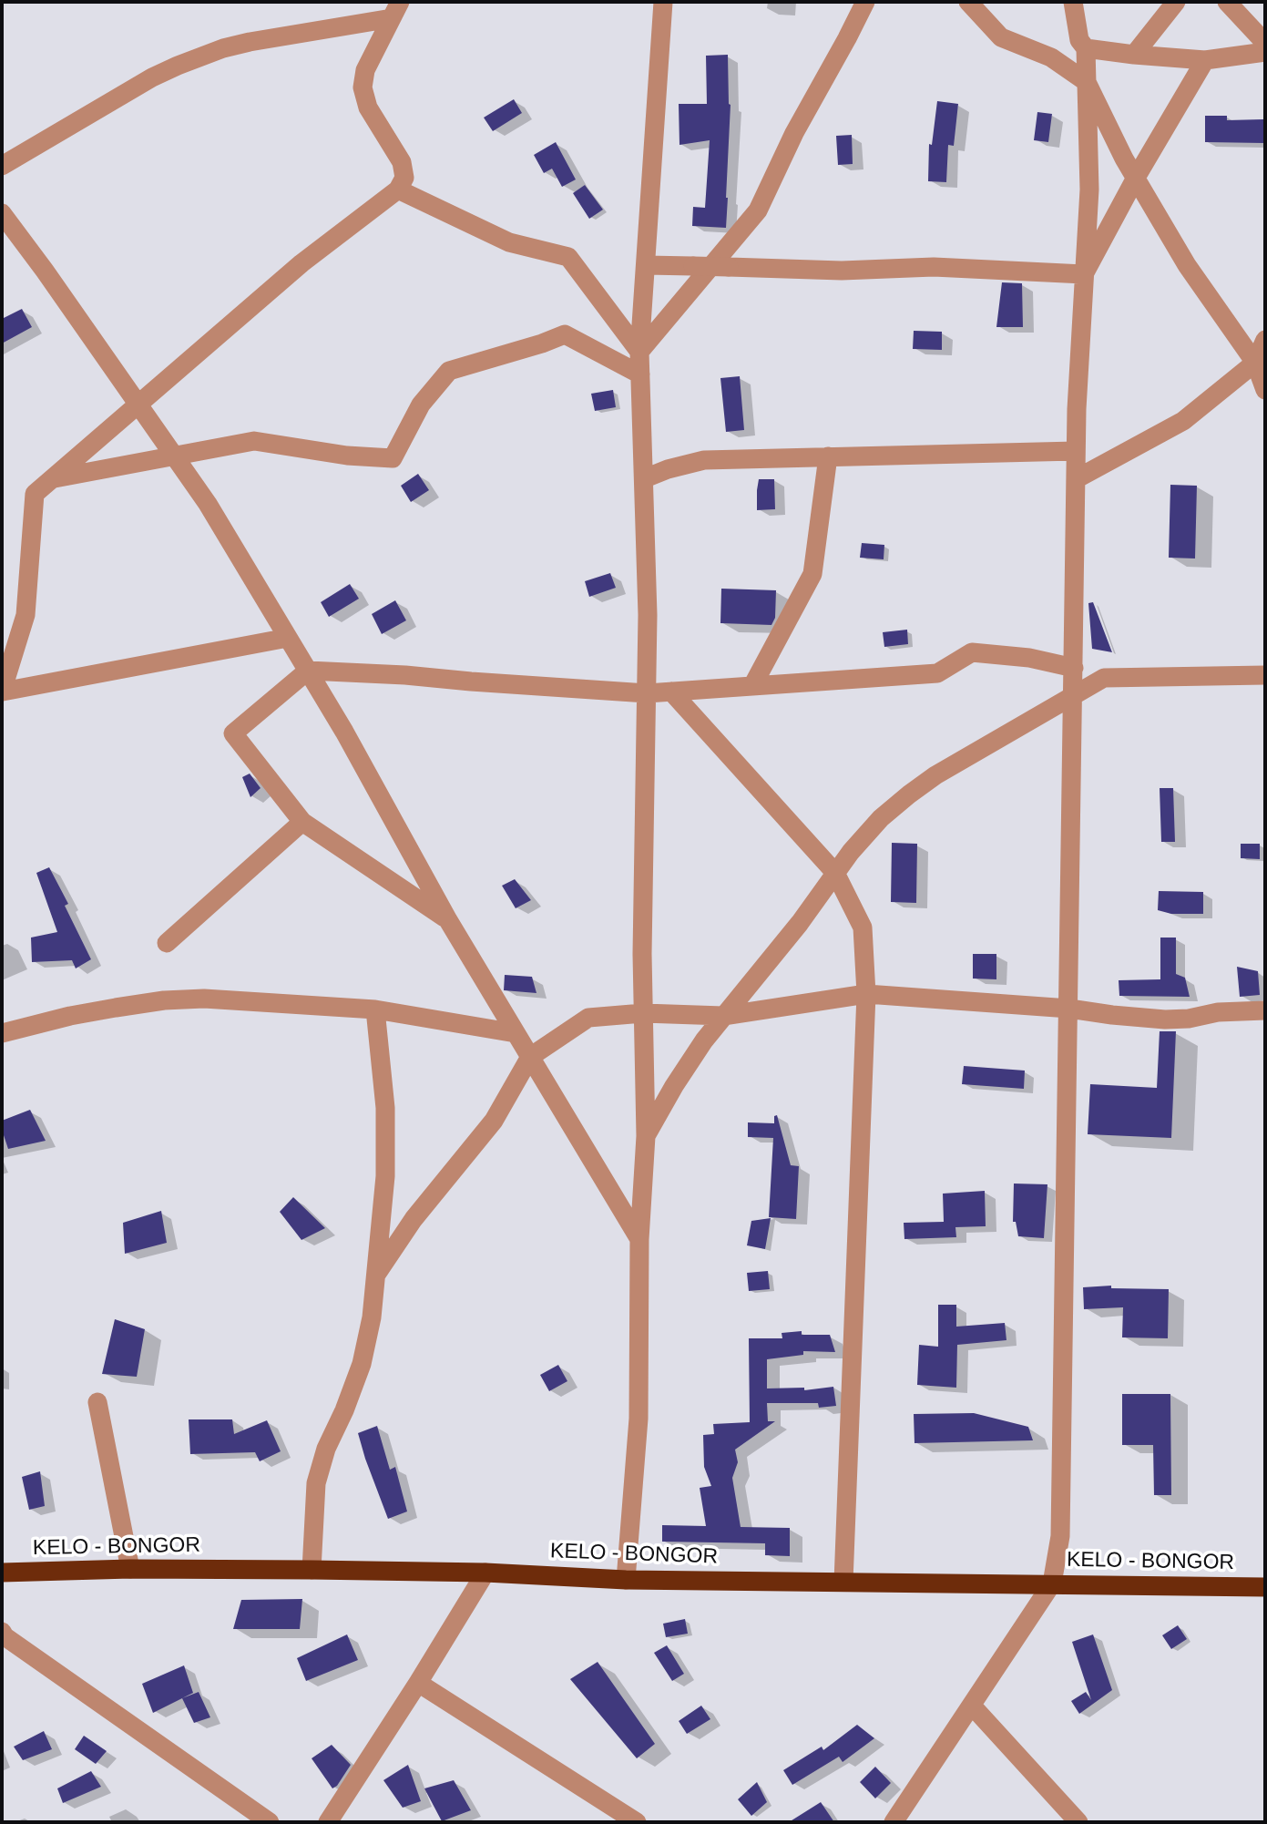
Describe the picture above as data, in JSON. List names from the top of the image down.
{
  "streets": {
    "highway": ["KELO - BONGOR"]
  }
}
